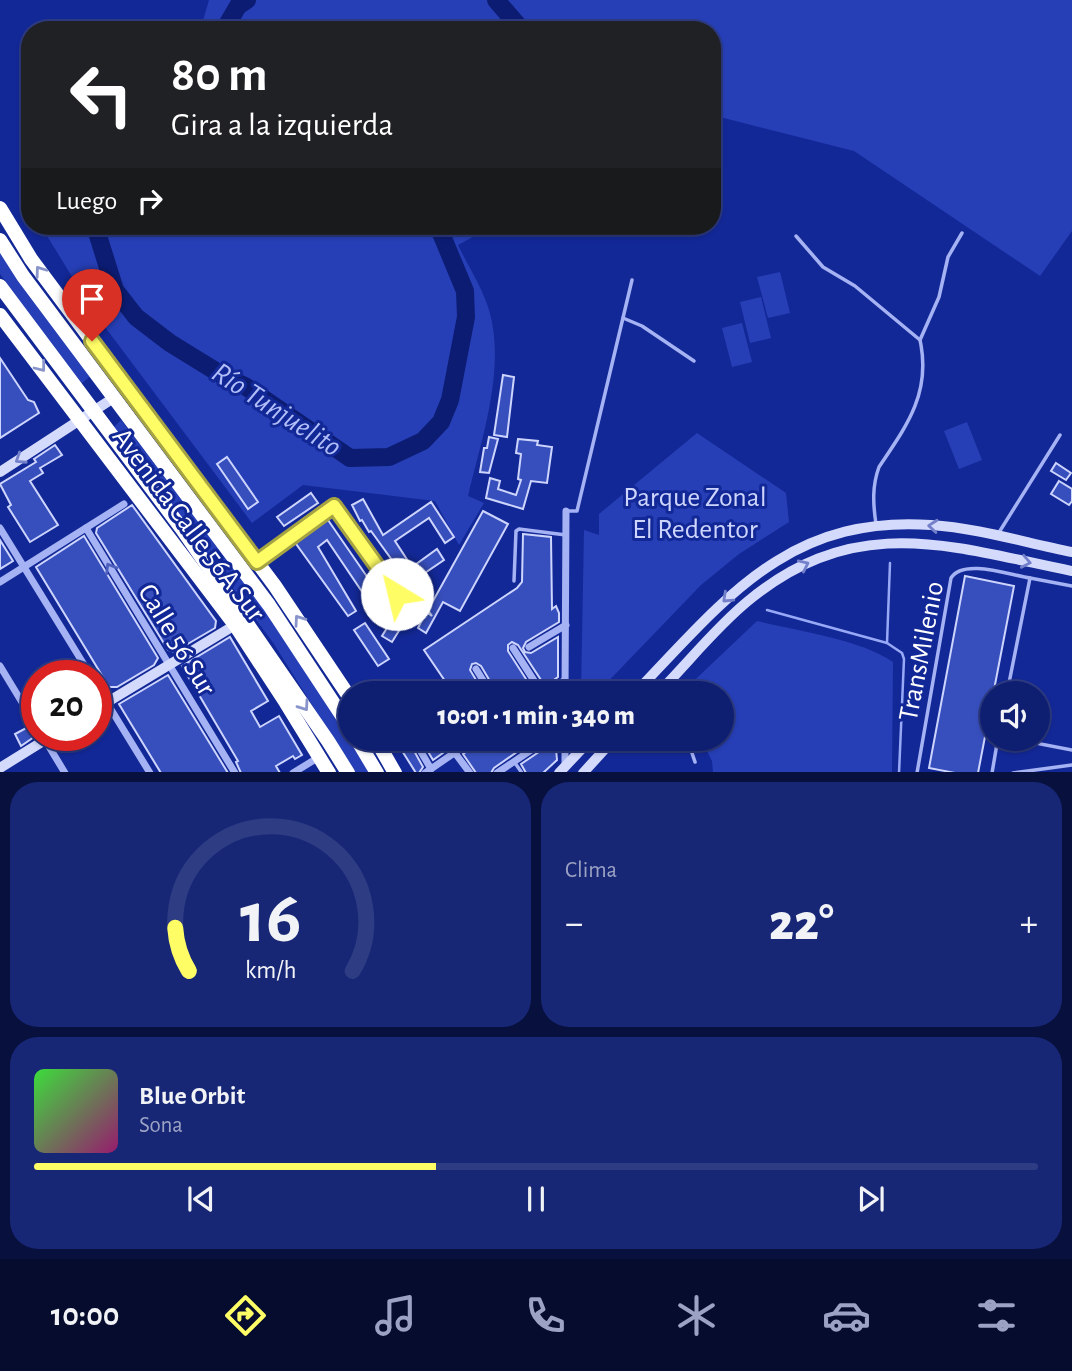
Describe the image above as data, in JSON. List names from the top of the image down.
{
  "streets": {
    "highway": ["Avenida Calle 56A Sur"],
    "street": ["Calle 56 Sur"],
    "lane": ["TransMilenio"]
  },
  "one_way": ["Calle 56 Sur"],
  "water": ["Río Tunjuelito"],
  "parks": ["Parque Zonal El Redentor"],
  "page": {
    "turn": ["80 m", "Gira a la izquierda"],
    "then": "Luego",
    "limit": "20",
    "trip": "10:01 · 1 min · 340 m",
    "tile": "Clima",
    "heat": ["−", "22°", "+"],
    "song": ["Blue Orbit", "Sona"],
    "tabs": "10:00",
    "gauge": ["16", "km/h"]
  }
}
